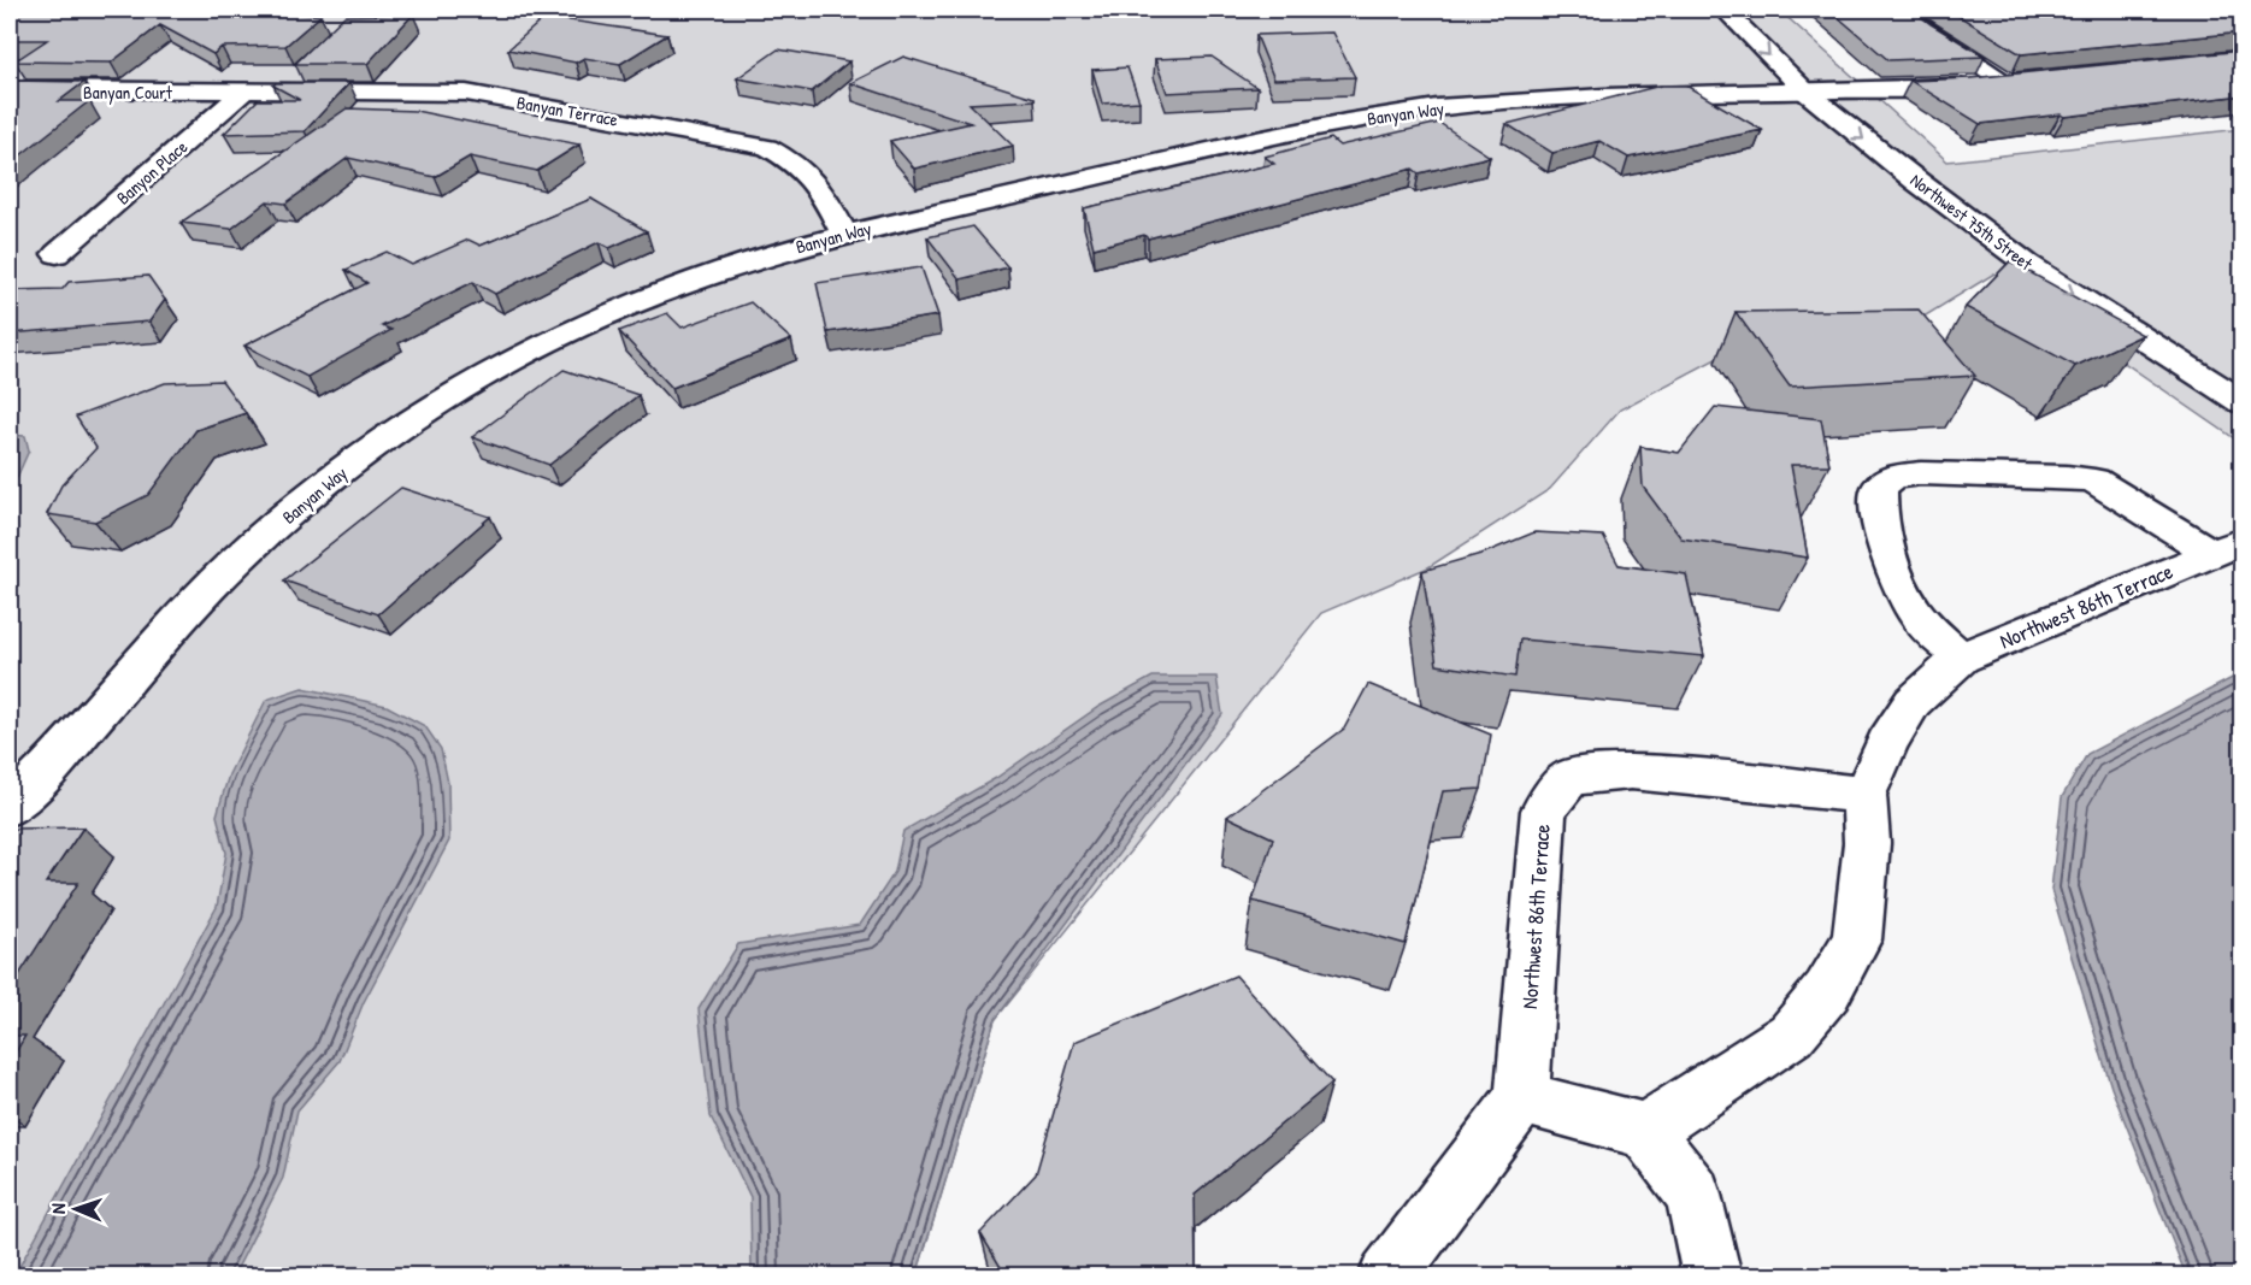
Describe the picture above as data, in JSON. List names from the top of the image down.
{
  "streets": {
    "street": [
      "Banyan Court",
      "Banyan Terrace",
      "Banyan Way",
      "Banyon Place",
      "Northwest 75th Street",
      "Northwest 86th Terrace"
    ]
  },
  "crossings": [
    ["Banyan Court", "Banyan Terrace"],
    ["Banyan Court", "Banyon Place"],
    ["Banyan Terrace", "Banyan Way"],
    ["Banyan Terrace", "Banyon Place"],
    ["Banyan Way", "Northwest 75th Street"]
  ],
  "north": "left"
}
